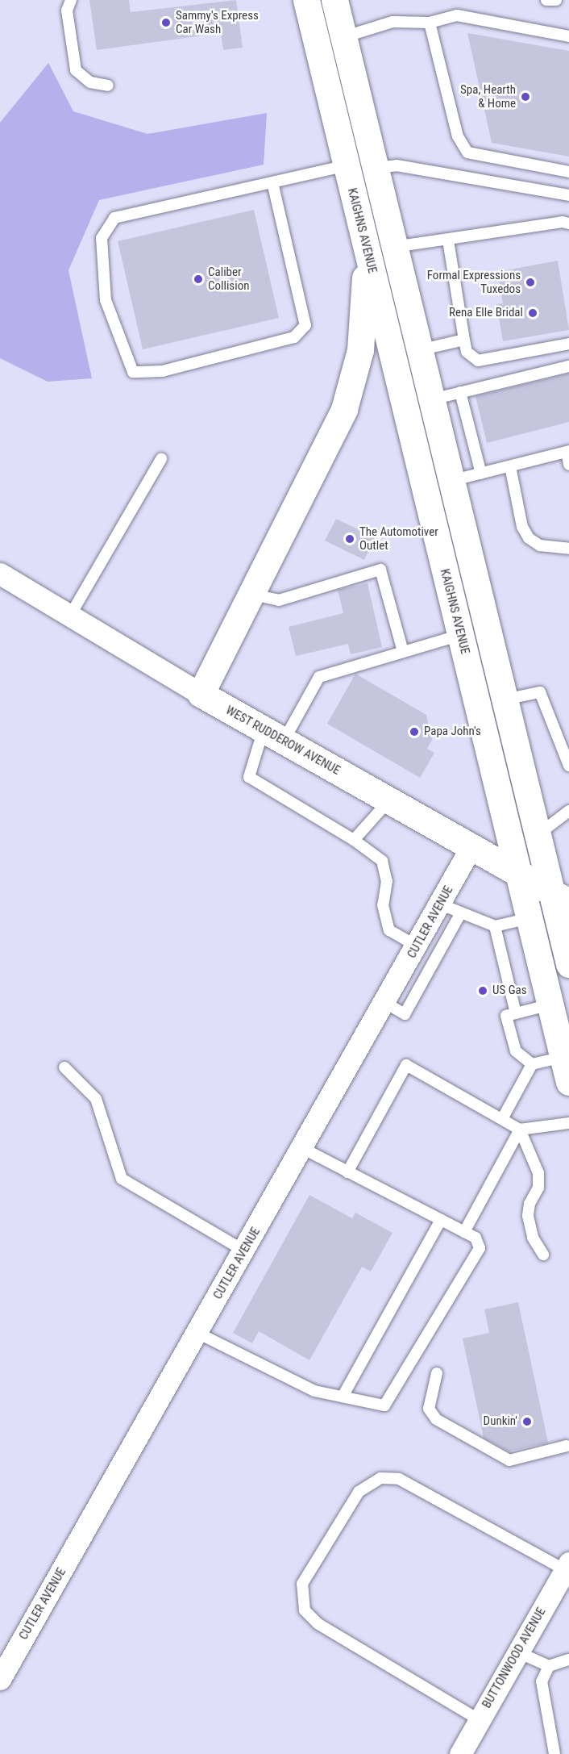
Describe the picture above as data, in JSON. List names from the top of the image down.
{
  "streets": {
    "main road": ["KAIGHNS AVENUE", "WEST RUDDEROW AVENUE"],
    "street": ["CUTLER AVENUE", "BUTTONWOOD AVENUE"]
  },
  "crossings": [
    ["KAIGHNS AVENUE", "WEST RUDDEROW AVENUE"],
    ["WEST RUDDEROW AVENUE", "CUTLER AVENUE"]
  ],
  "places": [
    "Sammy's Express Car Wash",
    "Spa, Hearth & Home",
    "Caliber Collision",
    "Formal Expressions Tuxedos",
    "Rena Elle Bridal",
    "The Automotiver Outlet",
    "Papa John's",
    "US Gas",
    "Dunkin'"
  ]
}
